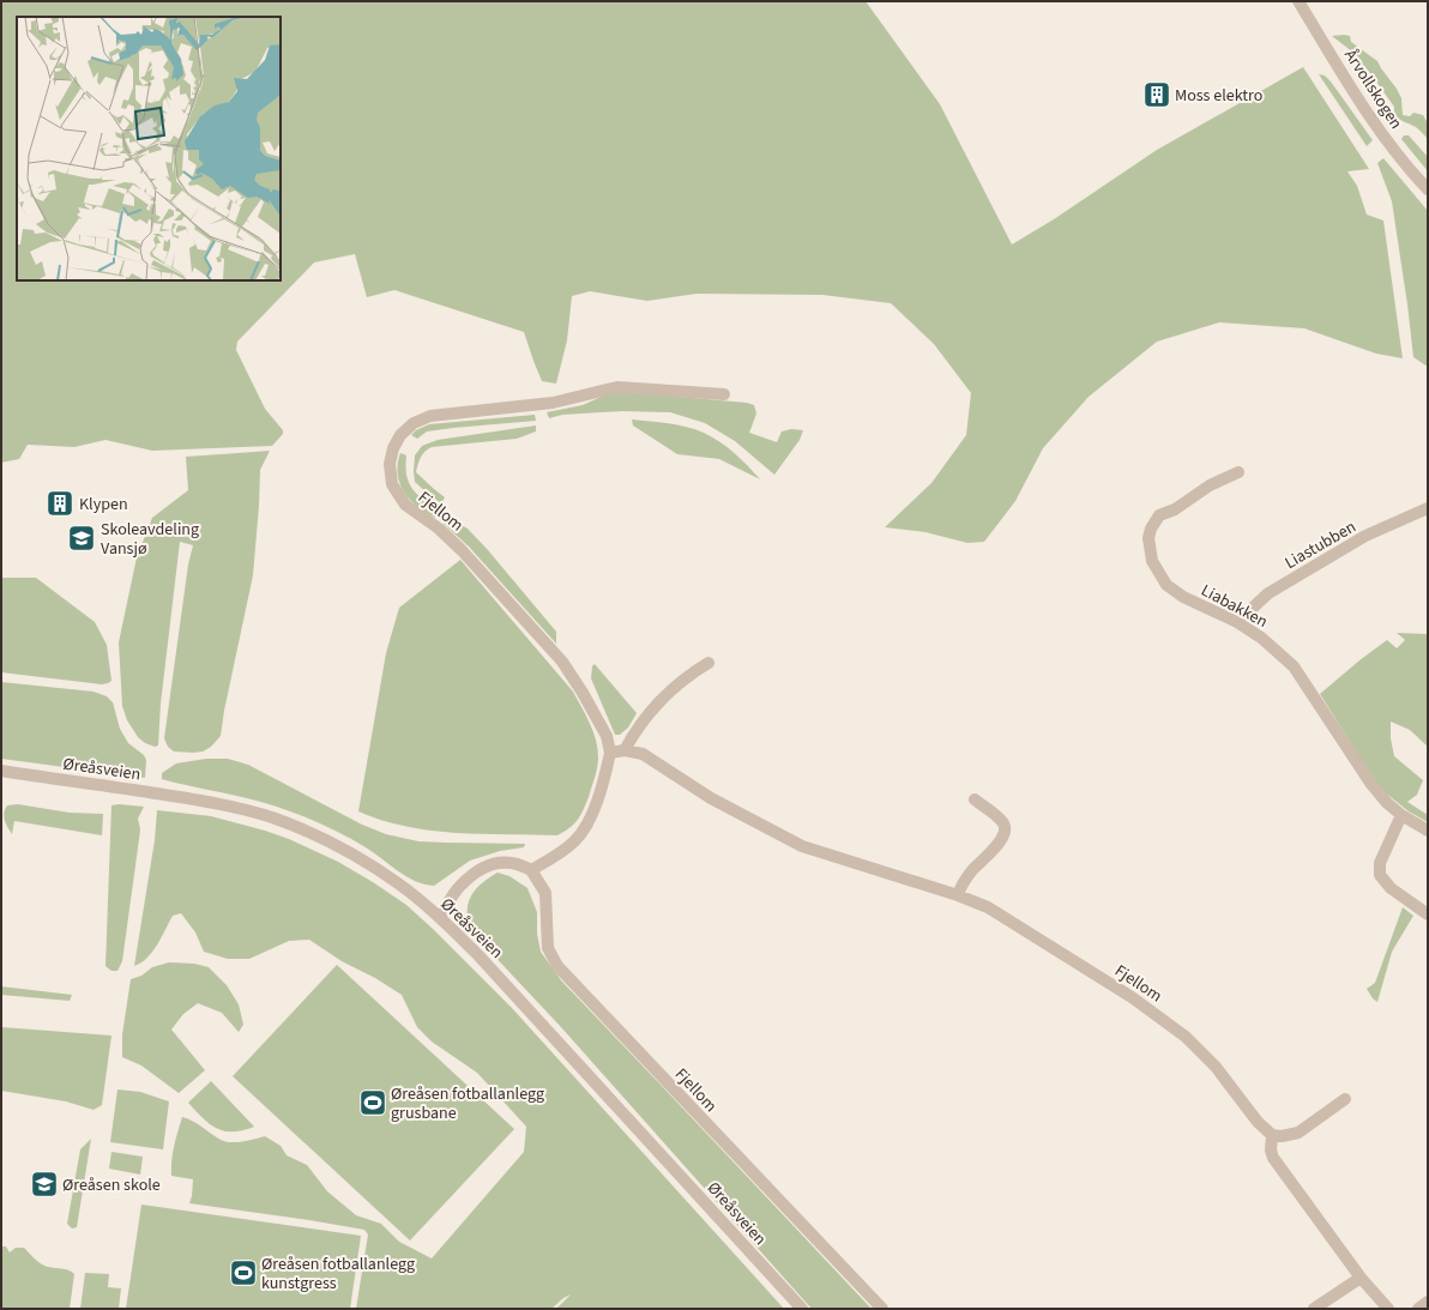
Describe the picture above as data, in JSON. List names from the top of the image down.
{
  "streets": {
    "street": [
      "Årvollskogen",
      "Fjellom",
      "Liastubben",
      "Liabakken",
      "Øreåsveien"
    ]
  },
  "crossings": [
    ["Liastubben", "Liabakken"]
  ],
  "places": {
    "building": ["Moss elektro", "Klypen"],
    "school or university": ["Skoleavdeling Vansjø", "Øreåsen skole"],
    "sports": ["Øreåsen fotballanlegg grusbane", "Øreåsen fotballanlegg kunstgress"]
  }
}
